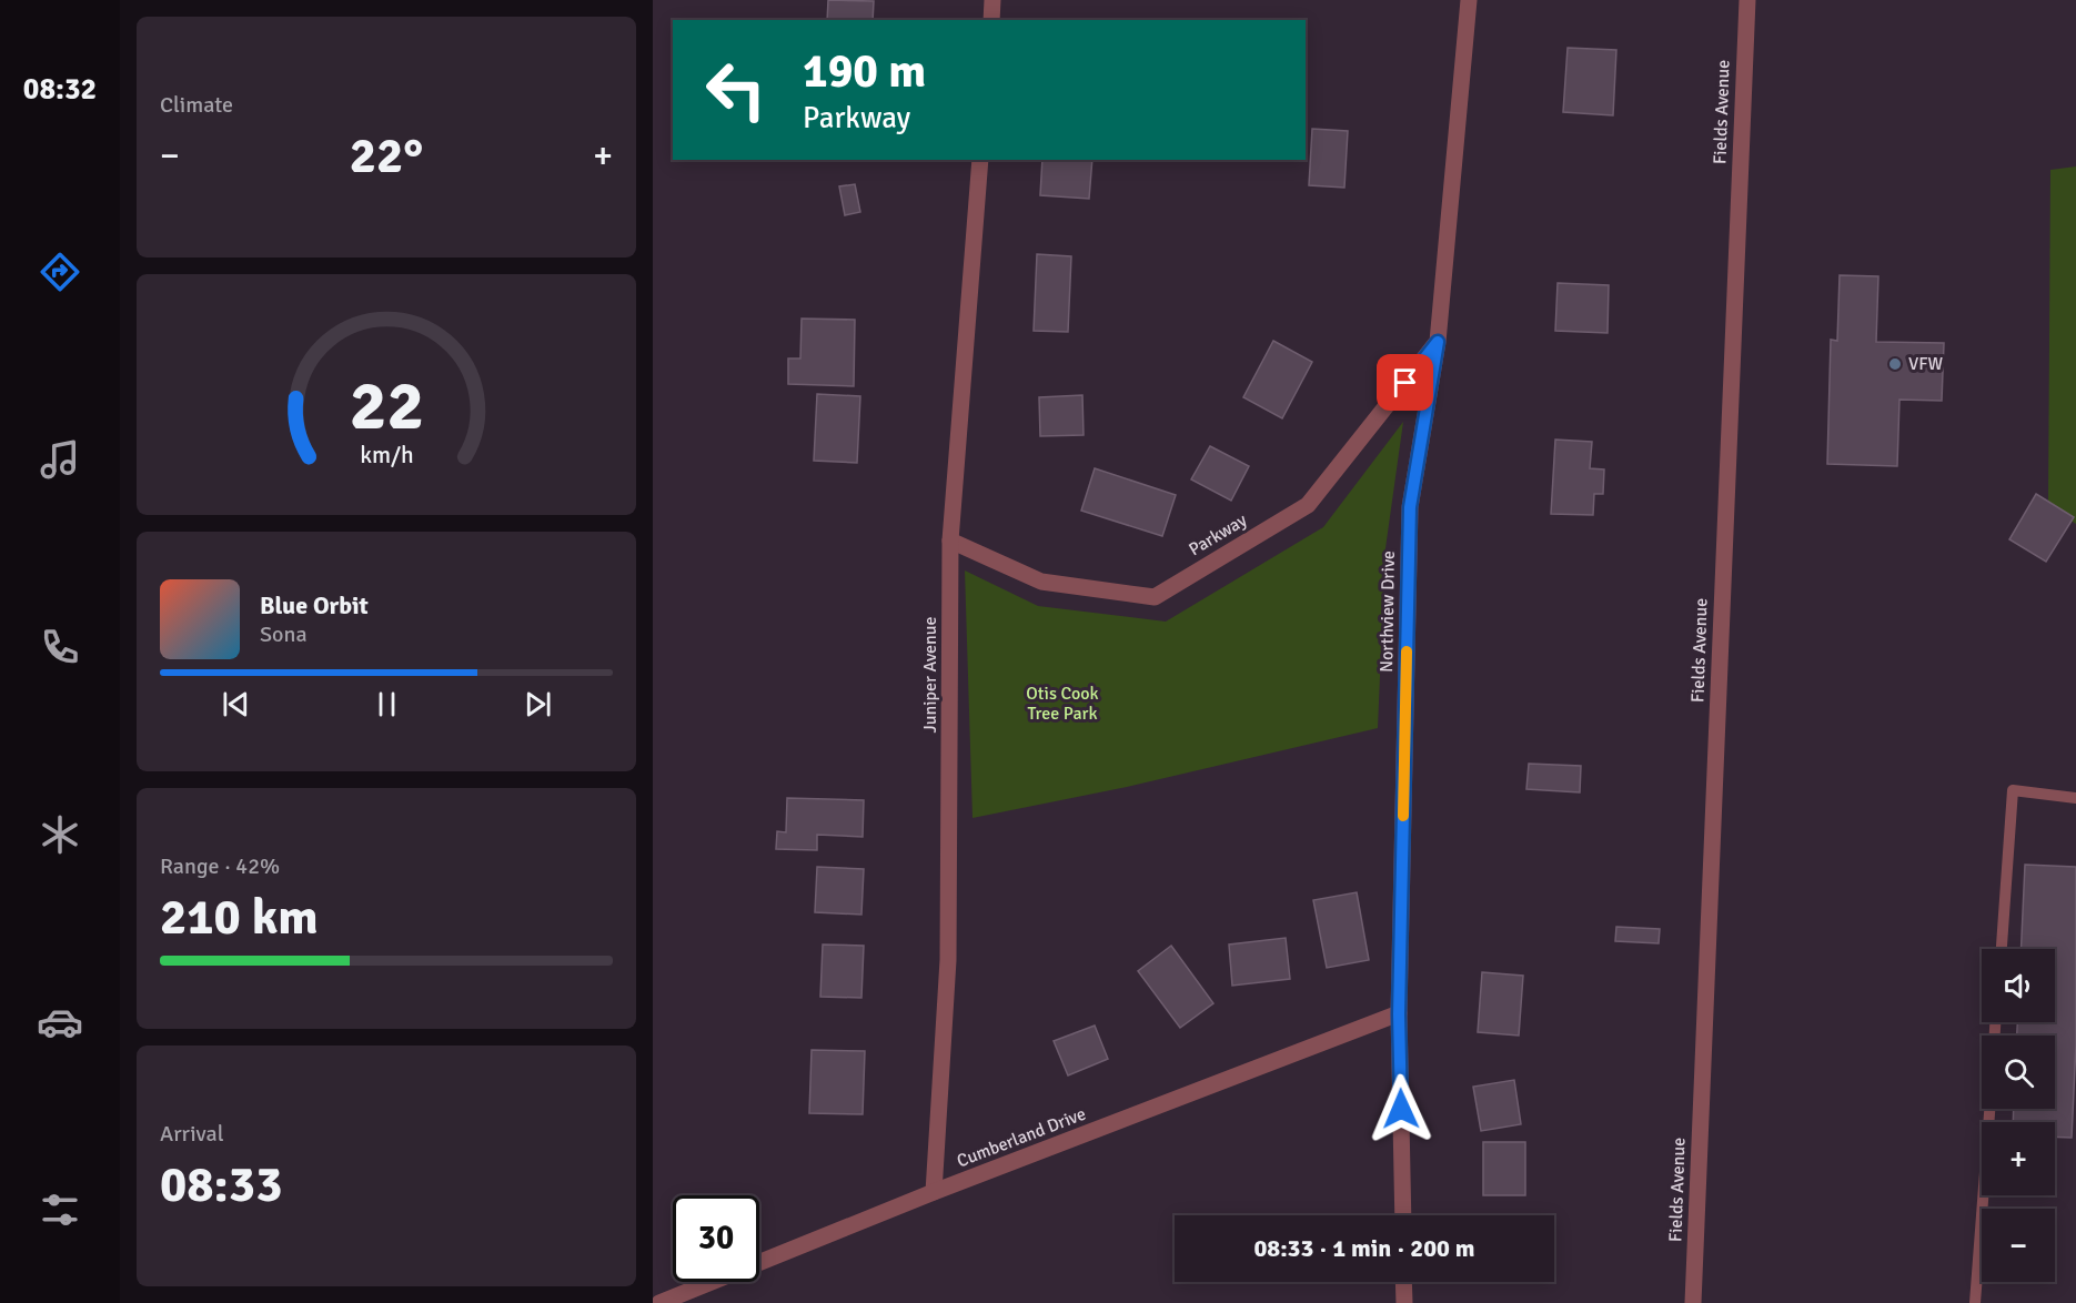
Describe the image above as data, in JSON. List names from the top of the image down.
{
  "streets": {
    "street": [
      "Fields Avenue",
      "Parkway",
      "Northview Drive",
      "Juniper Avenue",
      "Cumberland Drive"
    ]
  },
  "crossings": [
    ["Parkway", "Northview Drive"],
    ["Parkway", "Juniper Avenue"],
    ["Northview Drive", "Cumberland Drive"],
    ["Juniper Avenue", "Cumberland Drive"]
  ],
  "parks": ["Otis Cook Tree Park"],
  "places": ["VFW"],
  "page": {
    "tabs": "08:32",
    "tile": [
      "Climate",
      ["Range · 42%", "210 km"],
      ["Arrival", "08:33"]
    ],
    "turn": ["190 m", "Parkway"],
    "heat": ["−", "22°", "+"],
    "song": ["Blue Orbit", "Sona"],
    "map_buttons": ["+", "−"],
    "limit": "30",
    "trip": "08:33 · 1 min · 200 m",
    "gauge": ["22", "km/h"]
  }
}
